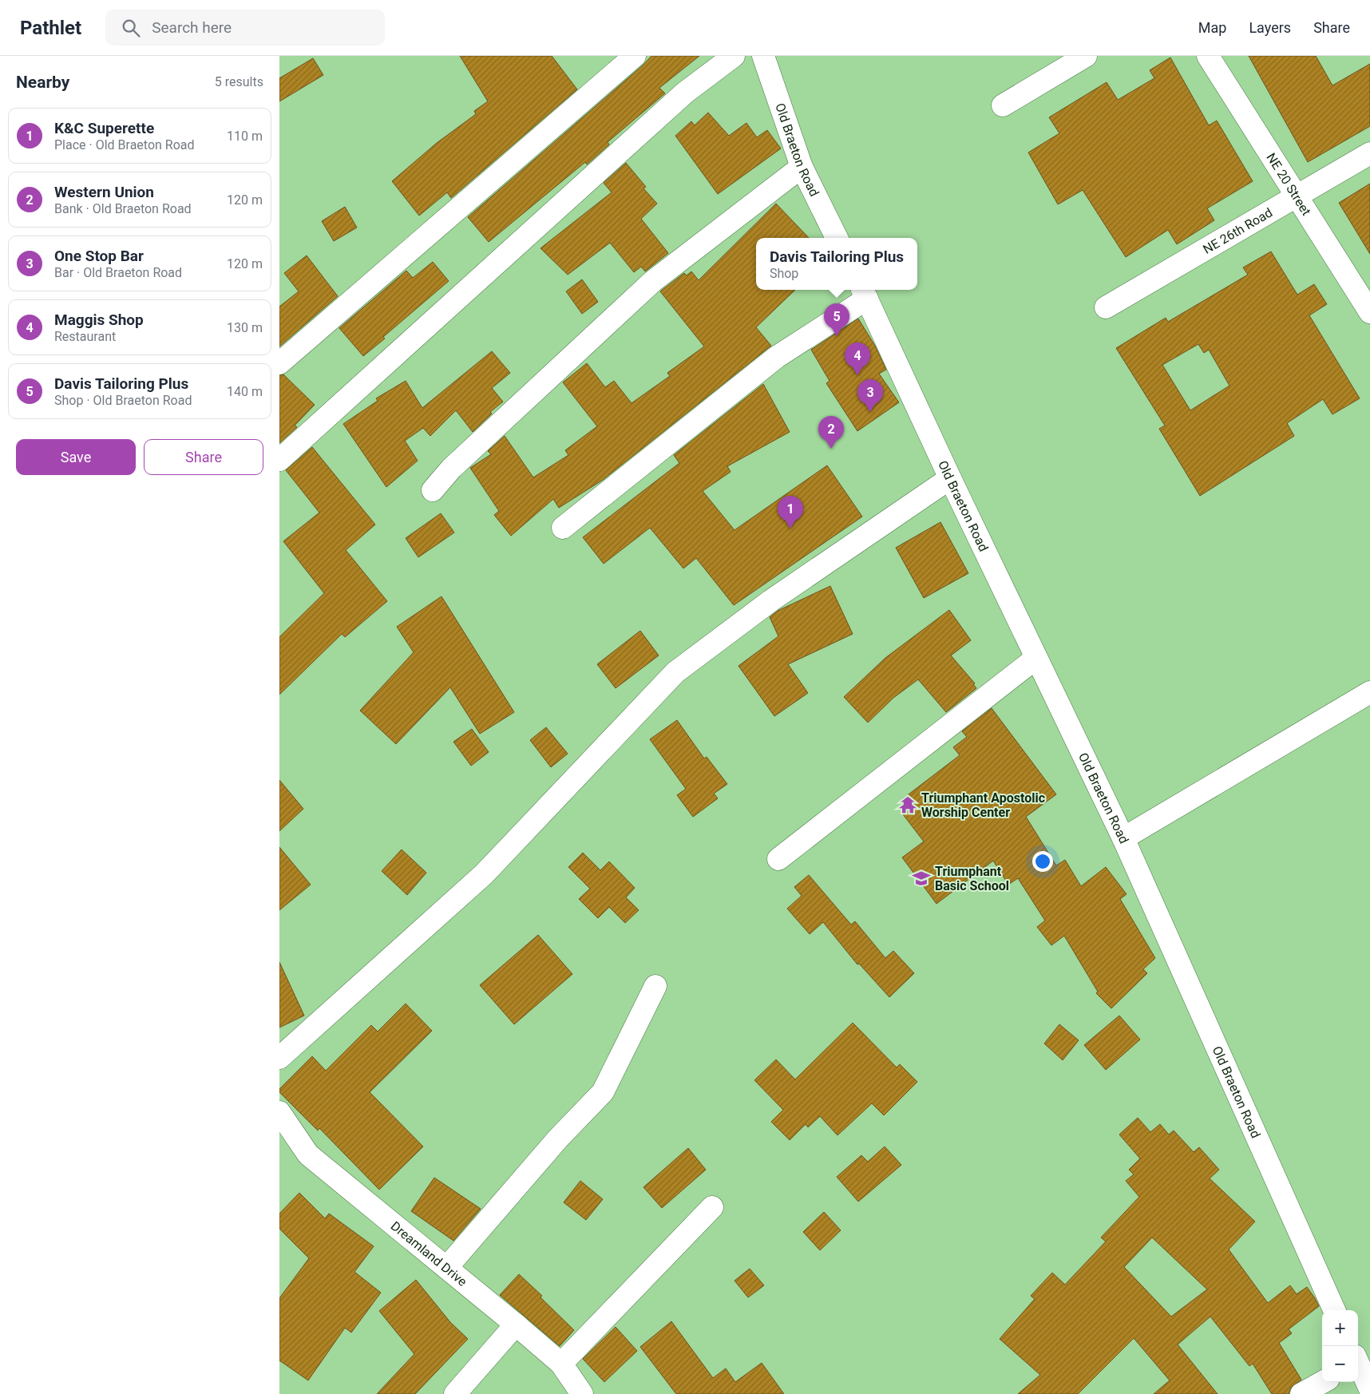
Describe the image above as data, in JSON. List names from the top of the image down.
{
  "streets": {
    "street": [
      "Old Braeton Road",
      "NE 20 Street",
      "NE 26th Road",
      "Dreamland Drive"
    ]
  },
  "crossings": [
    ["NE 20 Street", "NE 26th Road"]
  ],
  "places": {
    "temple": ["Triumphant Apostolic Worship Center"],
    "school or university": ["Triumphant Basic School"]
  },
  "page": {
    "header": "Pathlet",
    "search": "Search here",
    "nav": ["Map", "Layers", "Share"],
    "heading": ["Nearby", "5 results"],
    "list": [
      {
        "mark": "1",
        "name": "K&C Superette",
        "note": "Place · Old Braeton Road",
        "value": "110 m"
      },
      {
        "mark": "2",
        "name": "Western Union",
        "note": "Bank · Old Braeton Road",
        "value": "120 m"
      },
      {
        "mark": "3",
        "name": "One Stop Bar",
        "note": "Bar · Old Braeton Road",
        "value": "120 m"
      },
      {
        "mark": "4",
        "name": "Maggis Shop",
        "note": "Restaurant",
        "value": "130 m"
      },
      {
        "mark": "5",
        "name": "Davis Tailoring Plus",
        "note": "Shop · Old Braeton Road",
        "value": "140 m"
      }
    ],
    "popup": ["Davis Tailoring Plus", "Shop"],
    "pins": [
      "5",
      "4",
      "3",
      "2",
      "1"
    ],
    "buttons": ["Save", "Share"],
    "map_buttons": ["+", "−"]
  }
}
